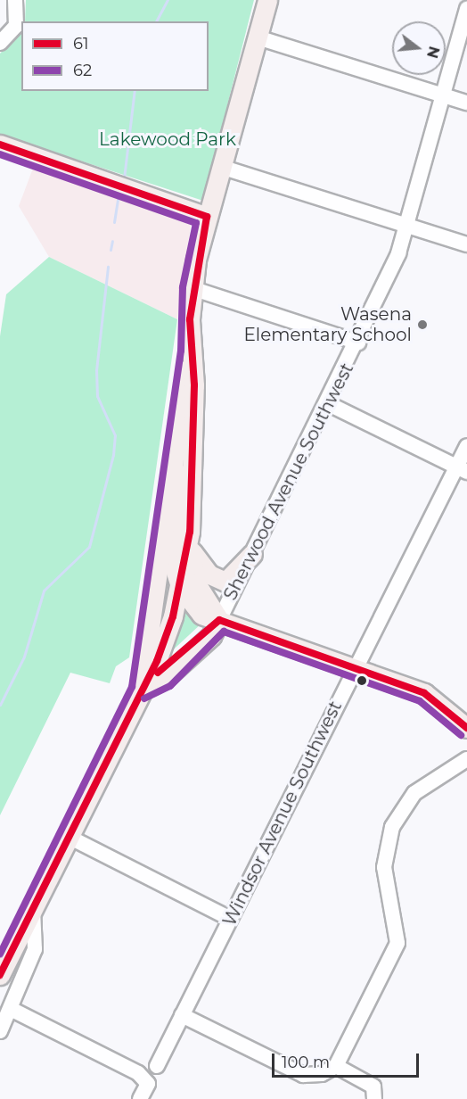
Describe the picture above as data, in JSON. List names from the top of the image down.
{
  "streets": {
    "main road": ["Sherwood Avenue Southwest"],
    "street": ["Windsor Avenue Southwest"]
  },
  "parks": ["Lakewood Park"],
  "places": ["Wasena Elementary School"],
  "lines": ["transit line 61", "transit line 62"],
  "legend": ["61", "62"],
  "scale_bar": "100 m",
  "north": "right"
}
